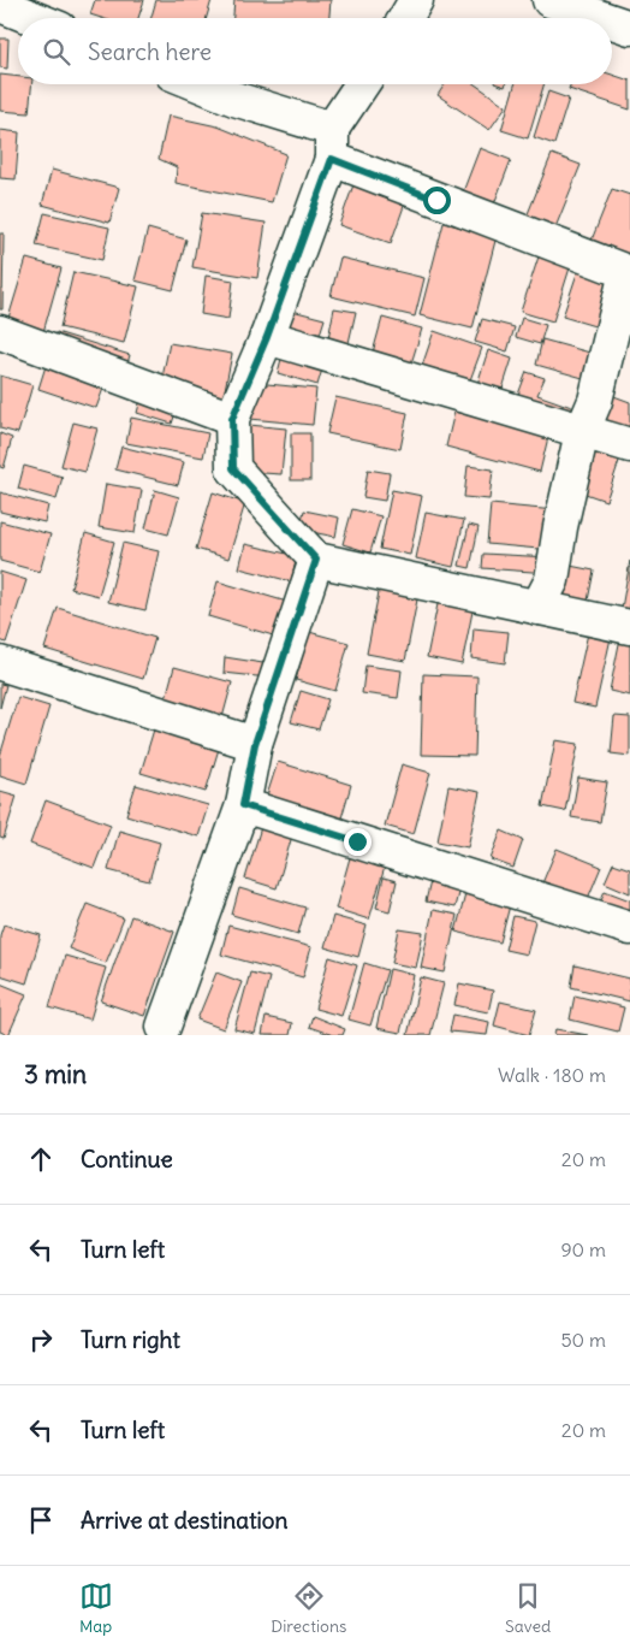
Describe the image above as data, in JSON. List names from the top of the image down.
{
  "page": {
    "search": "Search here",
    "heading": ["3 min", "Walk · 180 m"],
    "list": [
      ["Continue", "20 m"],
      ["Turn left", "90 m"],
      ["Turn right", "50 m"],
      ["Turn left", "20 m"],
      "Arrive at destination"
    ],
    "nav": ["Map", "Directions", "Saved"]
  }
}
